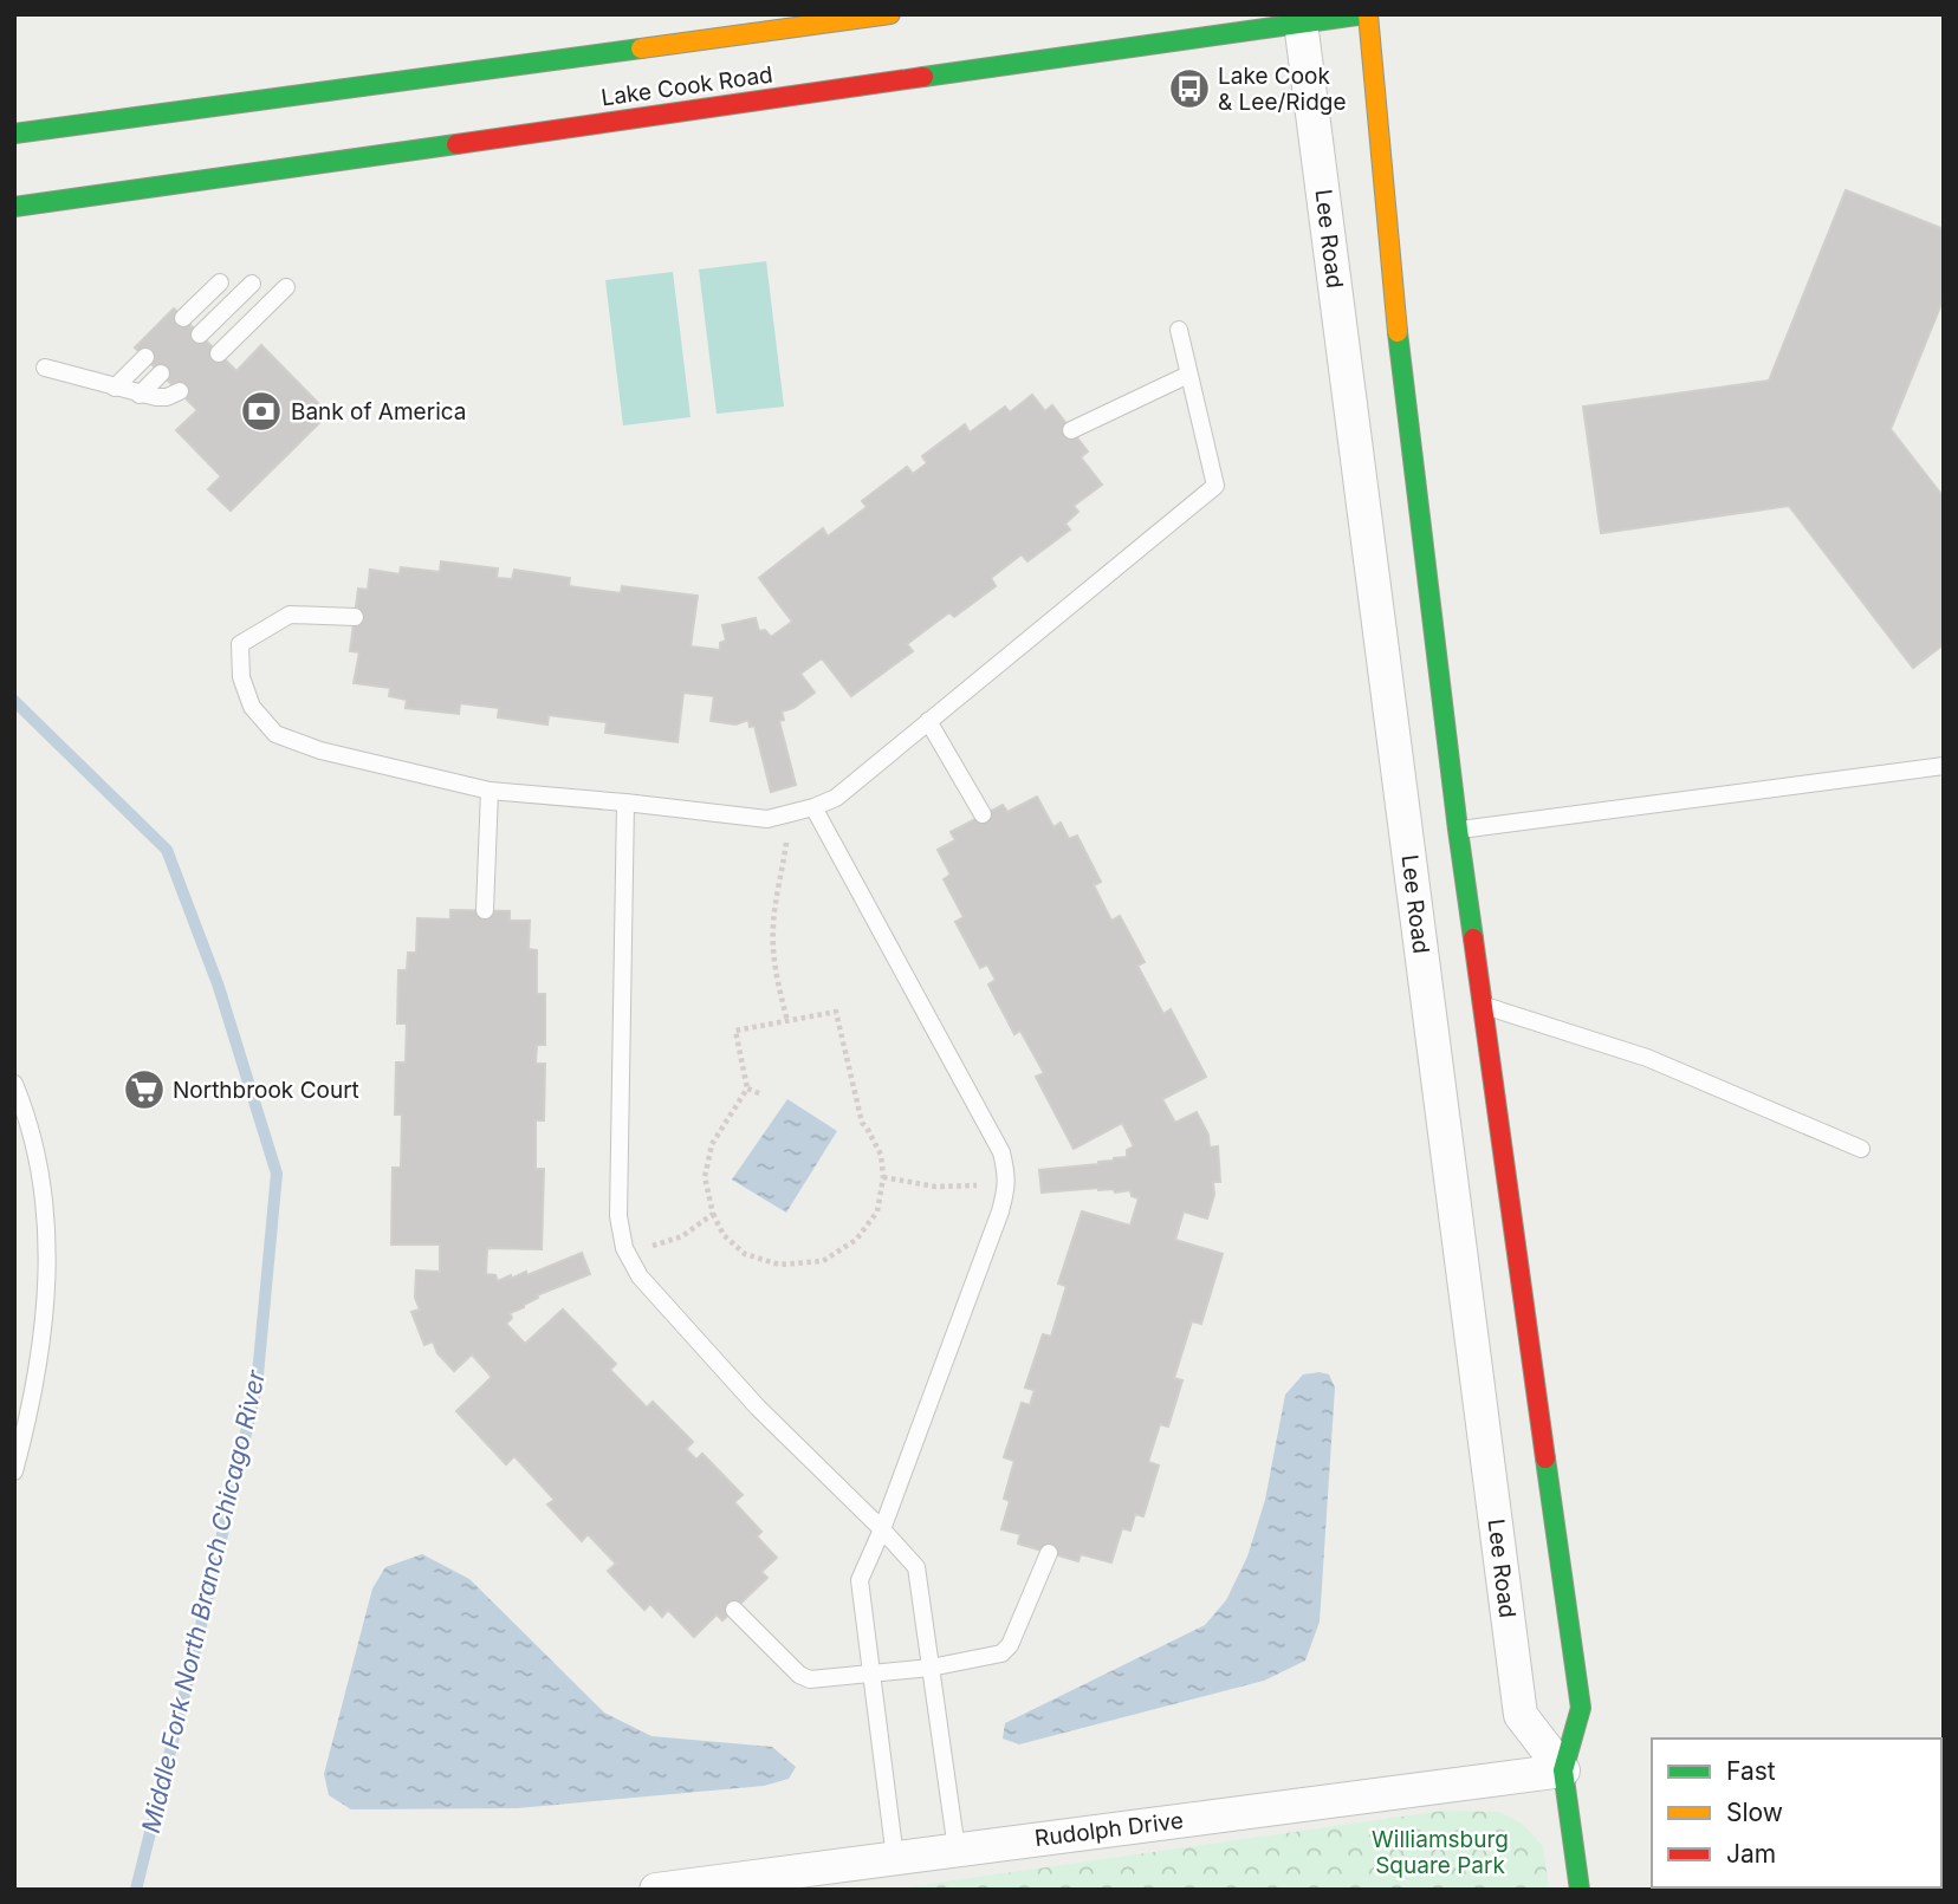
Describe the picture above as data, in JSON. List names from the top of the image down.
{
  "streets": {
    "main road": ["Lake Cook Road", "Lee Road"],
    "street": ["Rudolph Drive"]
  },
  "crossings": [
    ["Lake Cook Road", "Lee Road"],
    ["Lee Road", "Rudolph Drive"]
  ],
  "water": ["Middle Fork North Branch Chicago River"],
  "parks": ["Williamsburg Square Park"],
  "places": {
    "bus stop": ["Lake Cook & Lee/Ridge"],
    "bank": ["Bank of America"],
    "supermarket": ["Northbrook Court"]
  },
  "legend": ["Fast", "Slow", "Jam"]
}
